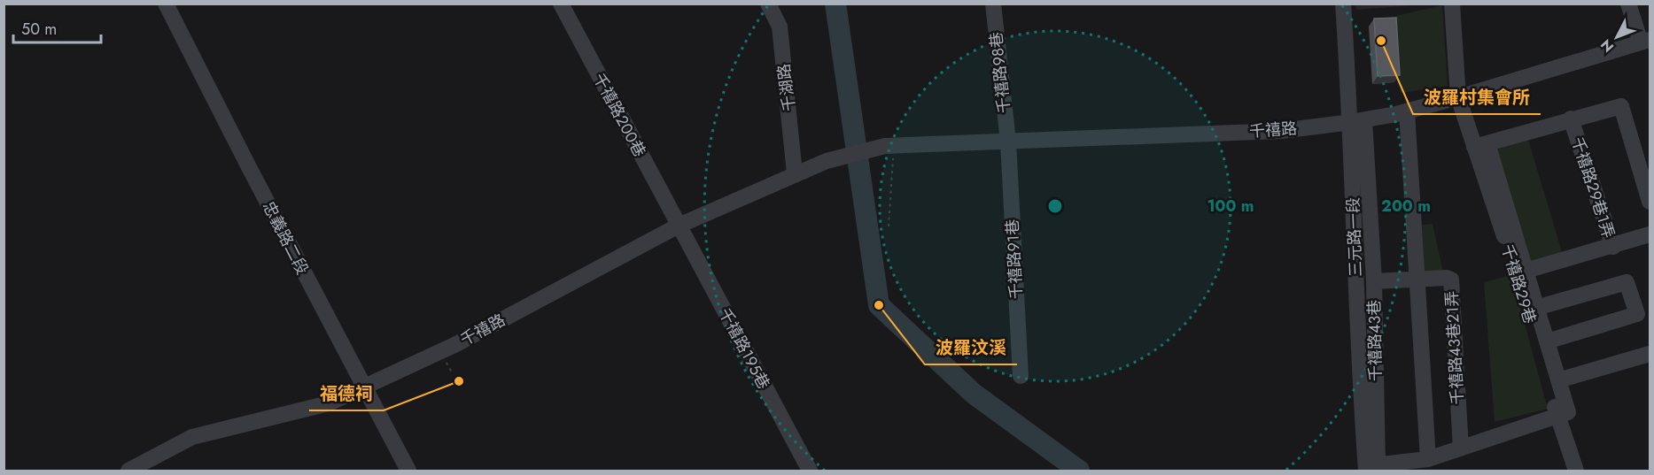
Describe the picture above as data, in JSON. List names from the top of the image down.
{
  "streets": {
    "street": [
      "千禧路98巷",
      "千湖路",
      "千禧路200巷",
      "千禧路",
      "千禧路29巷1弄",
      "三元路一段",
      "忠義路二段",
      "千禧路91巷",
      "千禧路29巷",
      "千禧路43巷",
      "千禧路43巷21弄",
      "千禧路195巷"
    ]
  },
  "crossings": [
    ["千禧路98巷", "千禧路"],
    ["千禧路98巷", "千禧路91巷"],
    ["千湖路", "千禧路"],
    ["千禧路200巷", "千禧路"],
    ["千禧路200巷", "千禧路195巷"],
    ["千禧路", "三元路一段"],
    ["千禧路", "忠義路二段"],
    ["千禧路", "千禧路91巷"],
    ["千禧路", "千禧路29巷"],
    ["千禧路", "千禧路43巷"],
    ["千禧路", "千禧路195巷"],
    ["千禧路29巷1弄", "千禧路29巷"],
    ["三元路一段", "千禧路43巷"],
    ["千禧路43巷", "千禧路43巷21弄"]
  ],
  "places": ["波羅村集會所", "波羅汶溪", "福德祠"],
  "scale_bar": "50 m",
  "north": "bottom left",
  "rings": ["100 m", "200 m"]
}
